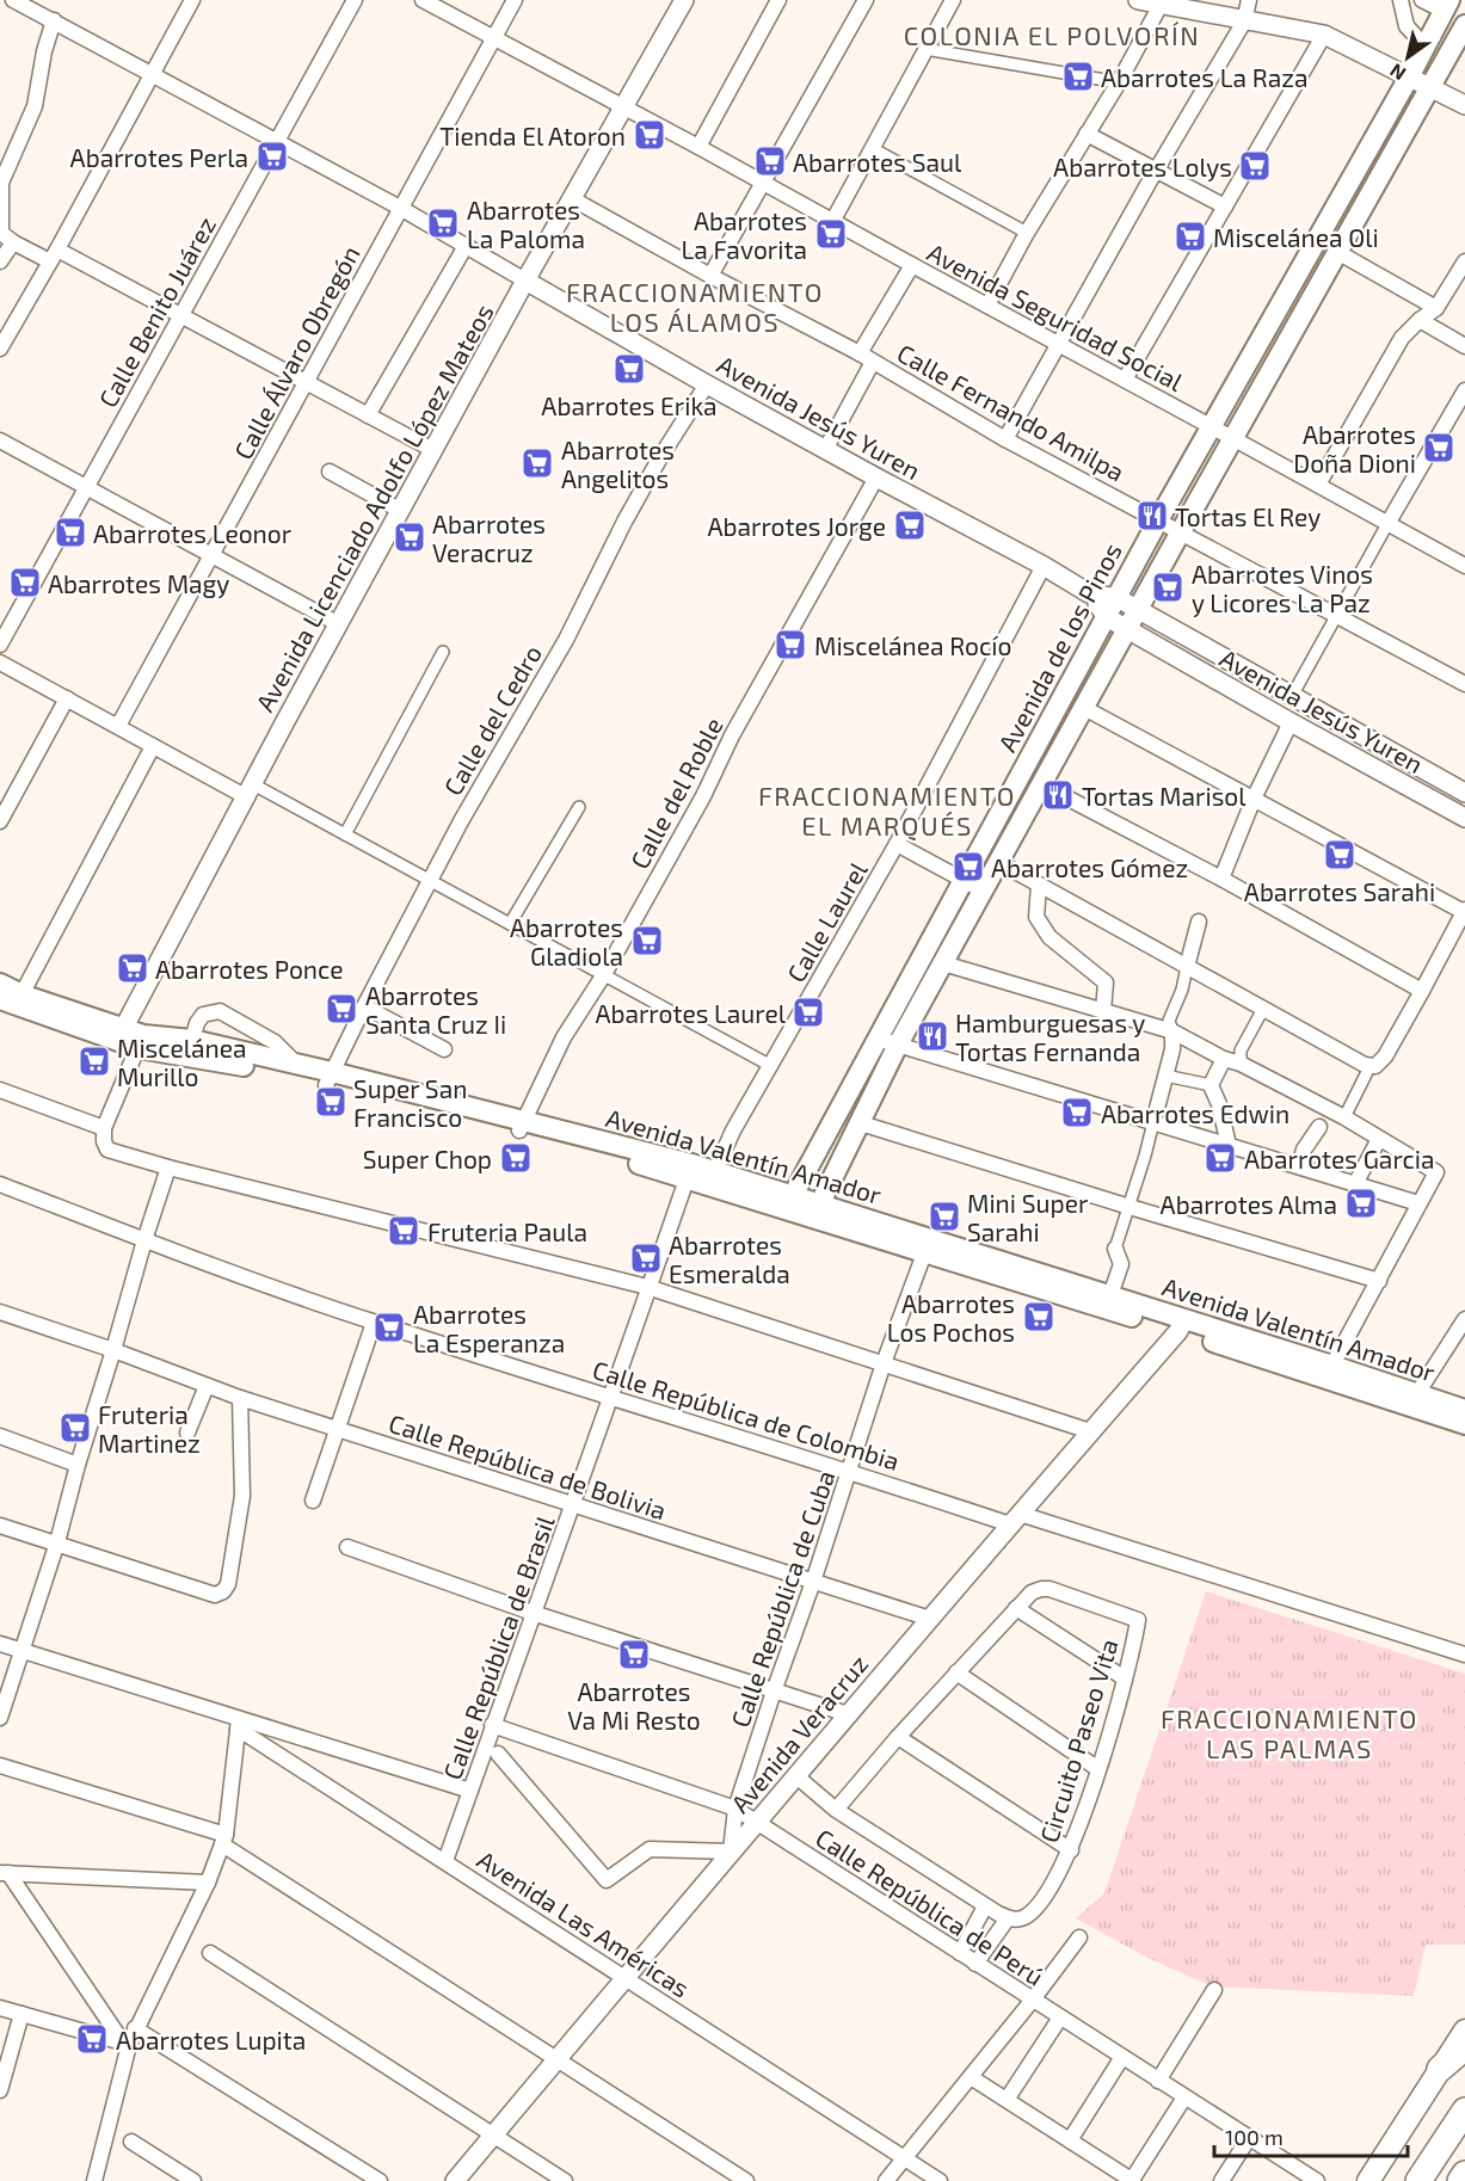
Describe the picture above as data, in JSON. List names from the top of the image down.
{
  "streets": {
    "main road": ["Avenida de los Pinos", "Avenida Valentín Amador"],
    "street": [
      "Calle Benito Juárez",
      "Avenida Seguridad Social",
      "Calle Álvaro Obregón",
      "Calle Fernando Amilpa",
      "Avenida Jesús Yuren",
      "Avenida Licenciado Adolfo López Mateos",
      "Calle del Cedro",
      "Calle del Roble",
      "Calle Laurel",
      "Calle República de Colombia",
      "Calle República de Bolivia",
      "Calle República de Cuba",
      "Calle República de Brasil",
      "Avenida Veracruz",
      "Circuito Paseo Vita",
      "Calle República de Perú",
      "Avenida Las Américas"
    ]
  },
  "crossings": [
    ["Avenida Seguridad Social", "Calle Álvaro Obregón"],
    ["Avenida Seguridad Social", "Avenida Licenciado Adolfo López Mateos"],
    ["Avenida Seguridad Social", "Avenida de los Pinos"],
    ["Calle Fernando Amilpa", "Avenida Licenciado Adolfo López Mateos"],
    ["Calle Fernando Amilpa", "Avenida de los Pinos"],
    ["Avenida Jesús Yuren", "Avenida Licenciado Adolfo López Mateos"],
    ["Avenida Jesús Yuren", "Avenida de los Pinos"],
    ["Avenida Jesús Yuren", "Calle del Cedro"],
    ["Avenida Jesús Yuren", "Calle del Roble"],
    ["Avenida Jesús Yuren", "Calle Laurel"],
    ["Avenida Licenciado Adolfo López Mateos", "Avenida Valentín Amador"],
    ["Avenida de los Pinos", "Avenida Valentín Amador"],
    ["Calle del Cedro", "Avenida Valentín Amador"],
    ["Calle del Roble", "Avenida Valentín Amador"],
    ["Calle Laurel", "Avenida Valentín Amador"],
    ["Avenida Valentín Amador", "Calle República de Cuba"],
    ["Avenida Valentín Amador", "Calle República de Brasil"],
    ["Avenida Valentín Amador", "Avenida Veracruz"],
    ["Calle República de Colombia", "Calle República de Cuba"],
    ["Calle República de Colombia", "Calle República de Brasil"],
    ["Calle República de Colombia", "Avenida Veracruz"],
    ["Calle República de Bolivia", "Calle República de Cuba"],
    ["Calle República de Bolivia", "Calle República de Brasil"],
    ["Calle República de Bolivia", "Avenida Veracruz"],
    ["Calle República de Cuba", "Avenida Veracruz"],
    ["Calle República de Cuba", "Calle República de Perú"],
    ["Calle República de Brasil", "Calle República de Perú"],
    ["Calle República de Brasil", "Avenida Las Américas"],
    ["Avenida Veracruz", "Calle República de Perú"],
    ["Avenida Veracruz", "Avenida Las Américas"]
  ],
  "districts": [
    "COLONIA EL POLVORÍN",
    "FRACCIONAMIENTO LOS ÁLAMOS",
    "FRACCIONAMIENTO EL MARQUÉS",
    "FRACCIONAMIENTO LAS PALMAS"
  ],
  "places": {
    "supermarket": [
      "Abarrotes La Raza",
      "Tienda El Atoron",
      "Abarrotes Perla",
      "Abarrotes Saul",
      "Abarrotes Lolys",
      "Abarrotes La Paloma",
      "Abarrotes La Favorita",
      "Miscelánea Oli",
      "Abarrotes Erika",
      "Abarrotes Doña Dioni",
      "Abarrotes Angelitos",
      "Abarrotes Jorge",
      "Abarrotes Leonor",
      "Abarrotes Veracruz",
      "Abarrotes Magy",
      "Abarrotes Vinos y Licores La Paz",
      "Miscelánea Rocío",
      "Abarrotes Sarahi",
      "Abarrotes Gómez",
      "Abarrotes Gladiola",
      "Abarrotes Ponce",
      "Abarrotes Santa Cruz Ii",
      "Abarrotes Laurel",
      "Miscelánea Murillo",
      "Super San Francisco",
      "Abarrotes Edwin",
      "Super Chop",
      "Abarrotes Garcia",
      "Abarrotes Alma",
      "Mini Super Sarahi",
      "Fruteria Paula",
      "Abarrotes Esmeralda",
      "Abarrotes Los Pochos",
      "Abarrotes La Esperanza",
      "Fruteria Martinez",
      "Abarrotes Va Mi Resto",
      "Abarrotes Lupita"
    ],
    "restaurant": ["Tortas El Rey", "Tortas Marisol", "Hamburguesas y Tortas Fernanda"]
  },
  "scale_bar": "100 m",
  "north": "bottom left"
}
